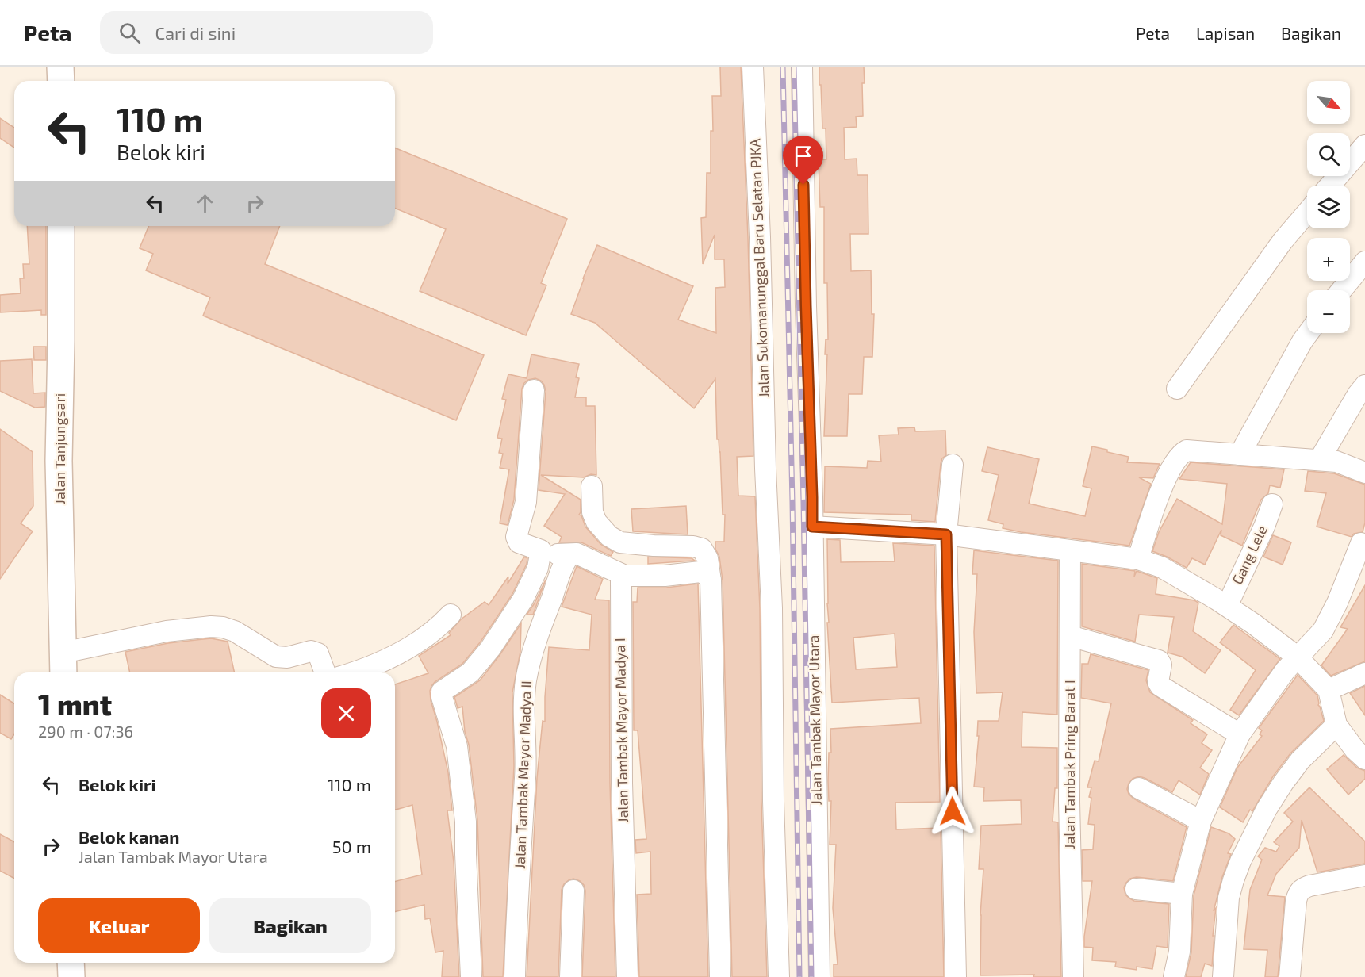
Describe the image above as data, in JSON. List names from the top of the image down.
{
  "streets": {
    "main road": ["Jalan Tanjungsari"],
    "street": [
      "Jalan Sukomanunggal Baru Selatan PJKA",
      "Gang Lele",
      "Jalan Tambak Mayor Utara",
      "Jalan Tambak Mayor Madya I",
      "Jalan Tambak Pring Barat I",
      "Jalan Tambak Mayor Madya II"
    ]
  },
  "north": "bottom right",
  "page": {
    "header": "Peta",
    "search": "Cari di sini",
    "nav": ["Peta", "Lapisan", "Bagikan"],
    "map_buttons": ["+", "−"],
    "turn": ["110 m", "Belok kiri"],
    "heading": ["1 mnt", "290 m · 07:36"],
    "list": [
      {
        "name": "Belok kiri",
        "value": "110 m"
      },
      {
        "name": "Belok kanan",
        "note": "Jalan Tambak Mayor Utara",
        "value": "50 m"
      }
    ],
    "buttons": ["Keluar", "Bagikan"]
  }
}
